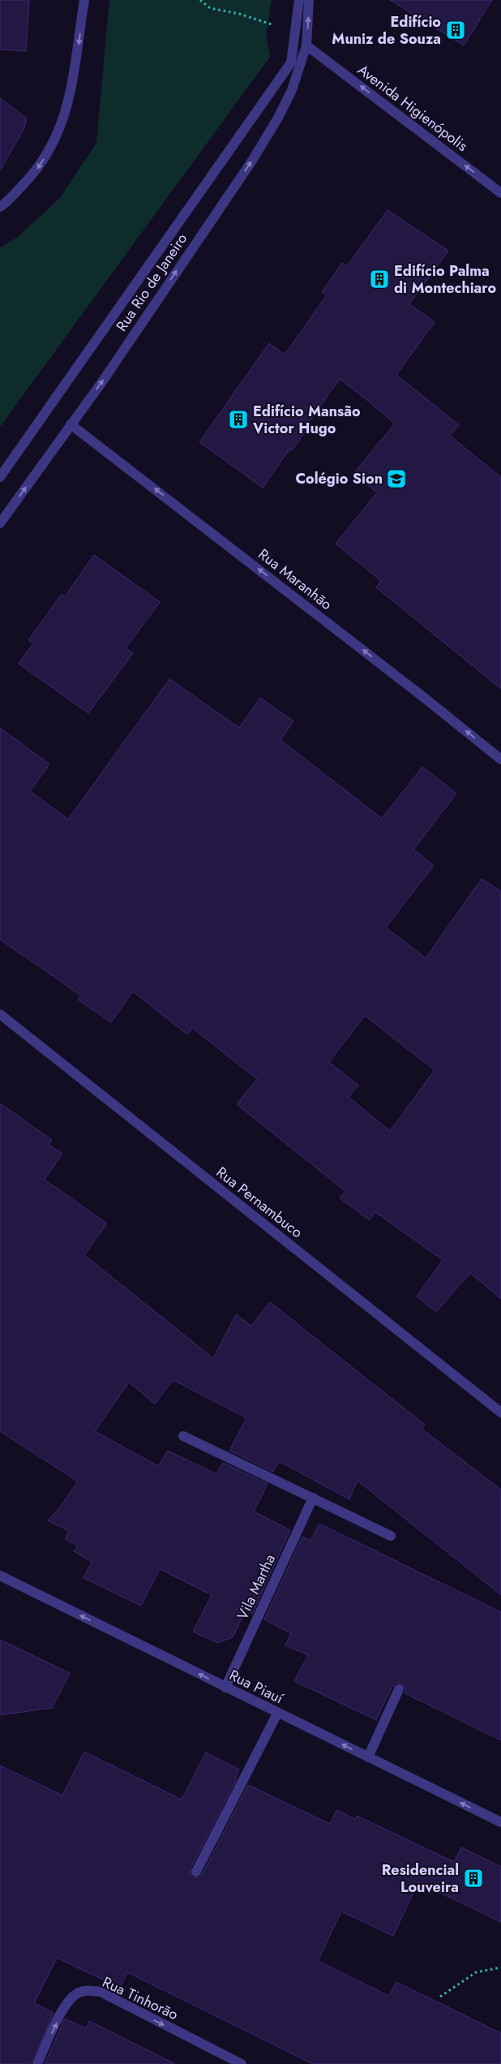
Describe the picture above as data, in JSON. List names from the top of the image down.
{
  "streets": {
    "street": [
      "Avenida Higienópolis",
      "Rua Rio de Janeiro",
      "Rua Maranhão",
      "Rua Pernambuco",
      "Vila Martha",
      "Rua Piauí",
      "Rua Tinhorão"
    ]
  },
  "crossings": [
    ["Avenida Higienópolis", "Rua Rio de Janeiro"],
    ["Rua Rio de Janeiro", "Rua Maranhão"],
    ["Vila Martha", "Rua Piauí"]
  ],
  "one_way": ["Avenida Higienópolis", "Rua Maranhão", "Rua Piauí"],
  "places": {
    "building": [
      "Edifício Muniz de Souza",
      "Edifício Palma di Montechiaro",
      "Edifício Mansão Victor Hugo",
      "Residencial Louveira"
    ],
    "school or university": ["Colégio Sion"]
  }
}
